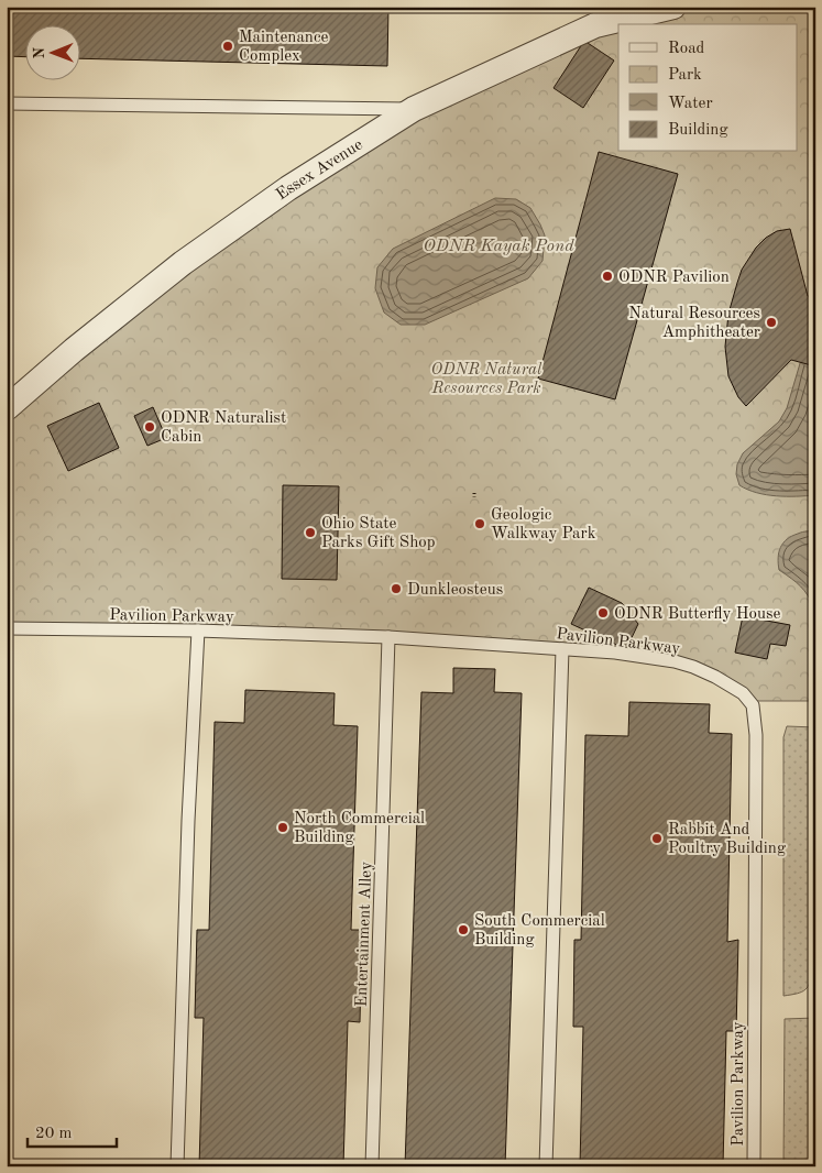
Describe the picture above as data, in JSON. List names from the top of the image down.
{
  "streets": {
    "street": ["Essex Avenue"],
    "lane": ["Pavilion Parkway", "Entertainment Alley"]
  },
  "crossings": [
    ["Pavilion Parkway", "Entertainment Alley"]
  ],
  "water": ["ODNR Kayak Pond"],
  "parks": ["ODNR Natural Resources Park"],
  "places": [
    "Maintenance Complex",
    "ODNR Pavilion",
    "Natural Resources Amphitheater",
    "ODNR Naturalist Cabin",
    "Geologic Walkway Park",
    "Ohio State Parks Gift Shop",
    "Dunkleosteus",
    "ODNR Butterfly House",
    "North Commercial Building",
    "Rabbit And Poultry Building",
    "South Commercial Building"
  ],
  "legend": [
    "Road",
    "Park",
    "Water",
    "Building"
  ],
  "scale_bar": "20 m",
  "north": "left"
}
